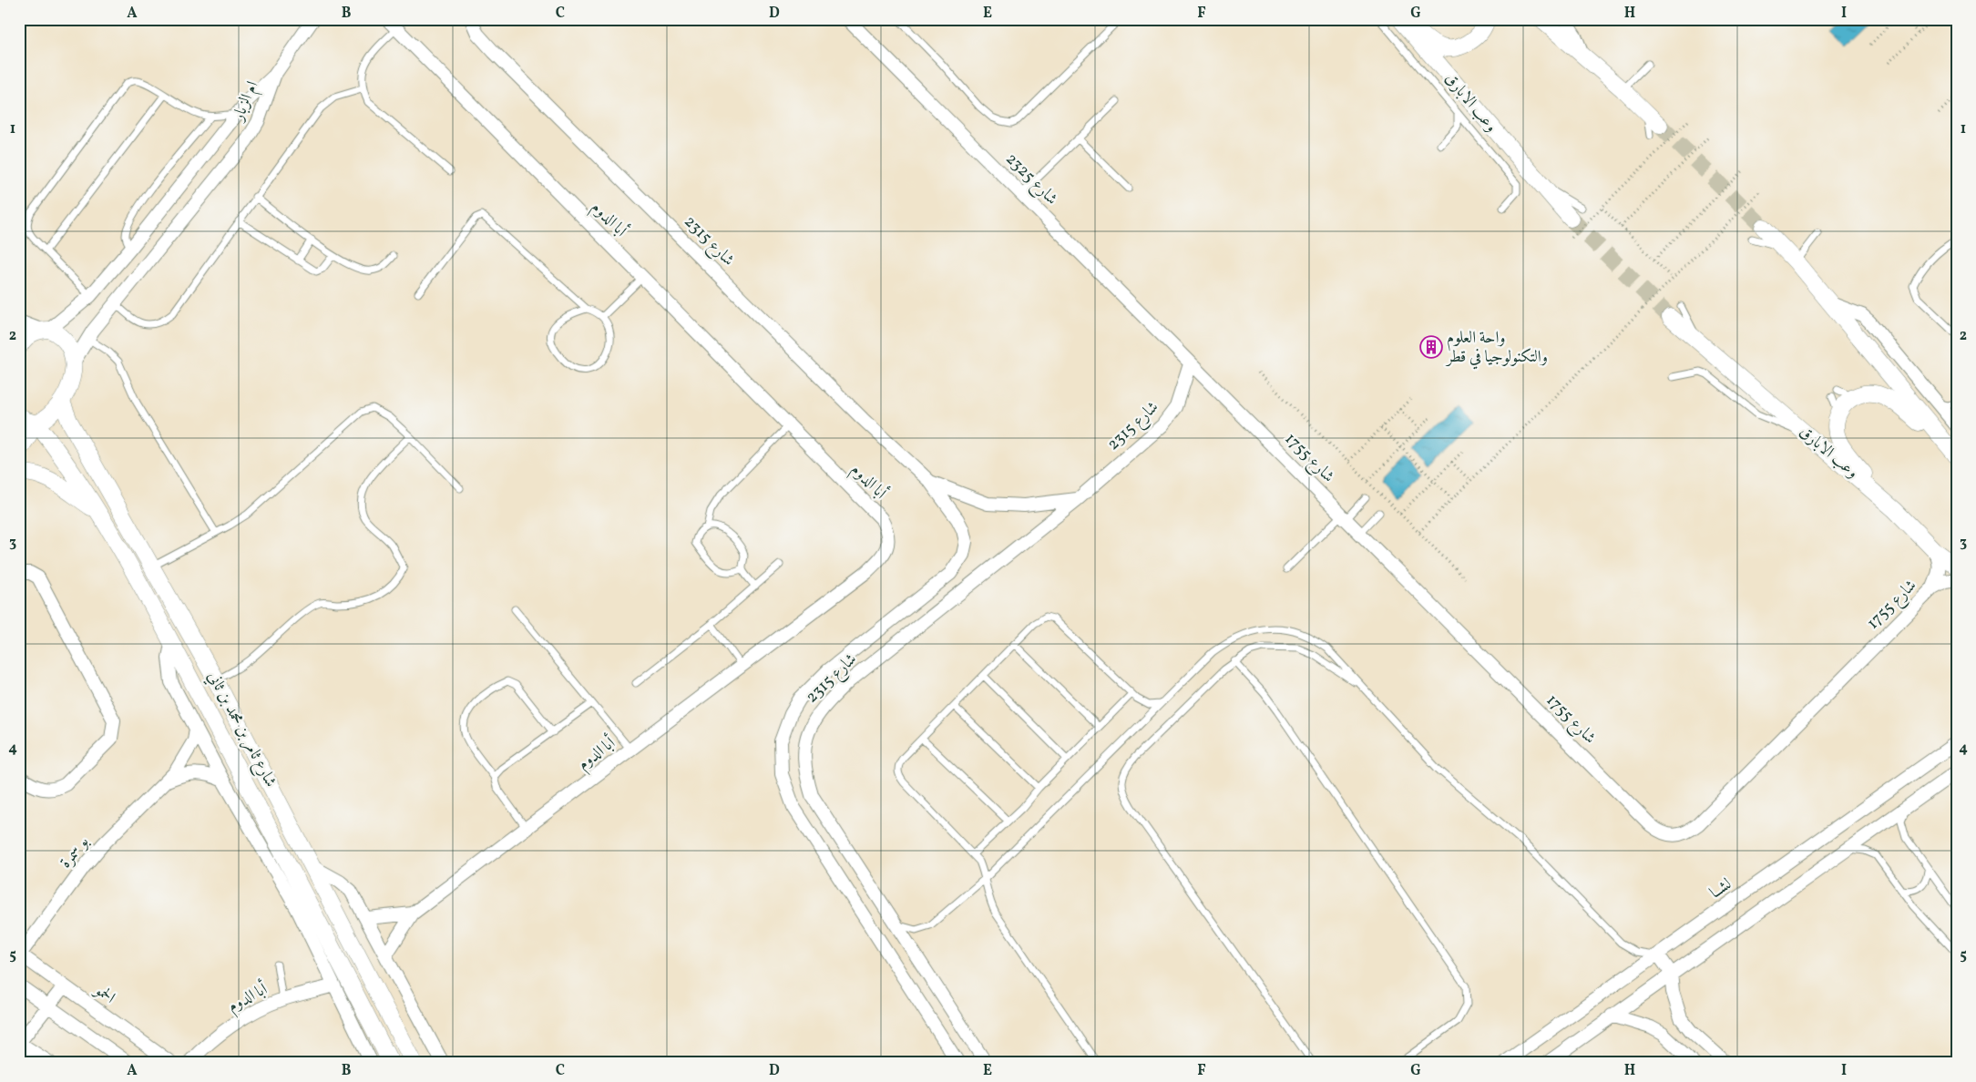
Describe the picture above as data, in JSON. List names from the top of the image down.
{
  "streets": {
    "street": [
      "ام الزبار",
      "وعب الابارق",
      "شارع 2325",
      "أبا الدوم",
      "شارع 2315",
      "شارع 1755",
      "شارع ثامر بن محمد بن ثاني",
      "بو سمرة",
      "لشــا",
      "الحمو"
    ]
  },
  "crossings": [
    ["وعب الابارق", "شارع 1755"],
    ["شارع 2325", "شارع 2315"],
    ["شارع 2325", "شارع 1755"],
    ["شارع 2315", "شارع 1755"],
    ["بو سمرة", "الحمو"]
  ],
  "places": {
    "building": ["واحة العلوم والتكنولوجيا في قطر"]
  },
  "grid": {
    "columns": [
      "A",
      "B",
      "C",
      "D",
      "E",
      "F",
      "G",
      "H",
      "I"
    ],
    "rows": [
      "1",
      "2",
      "3",
      "4",
      "5"
    ]
  }
}
